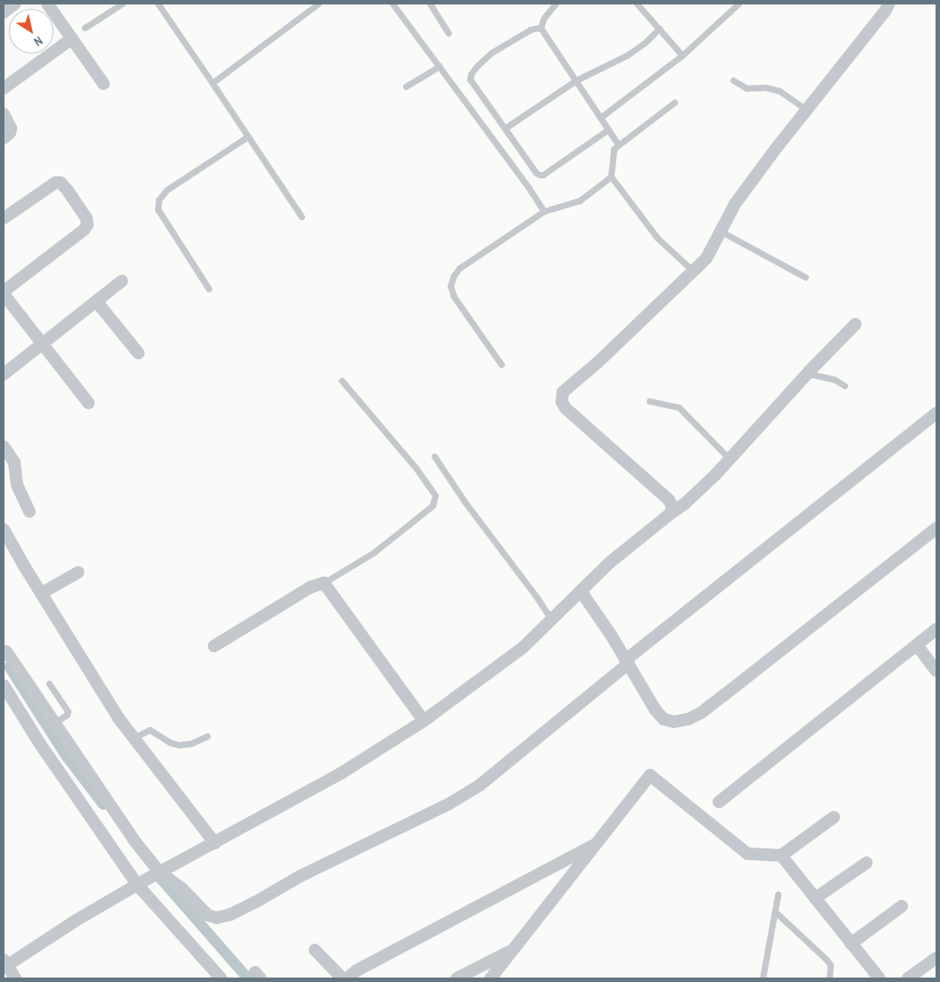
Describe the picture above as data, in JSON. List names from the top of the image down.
{
  "north": "bottom right"
}
